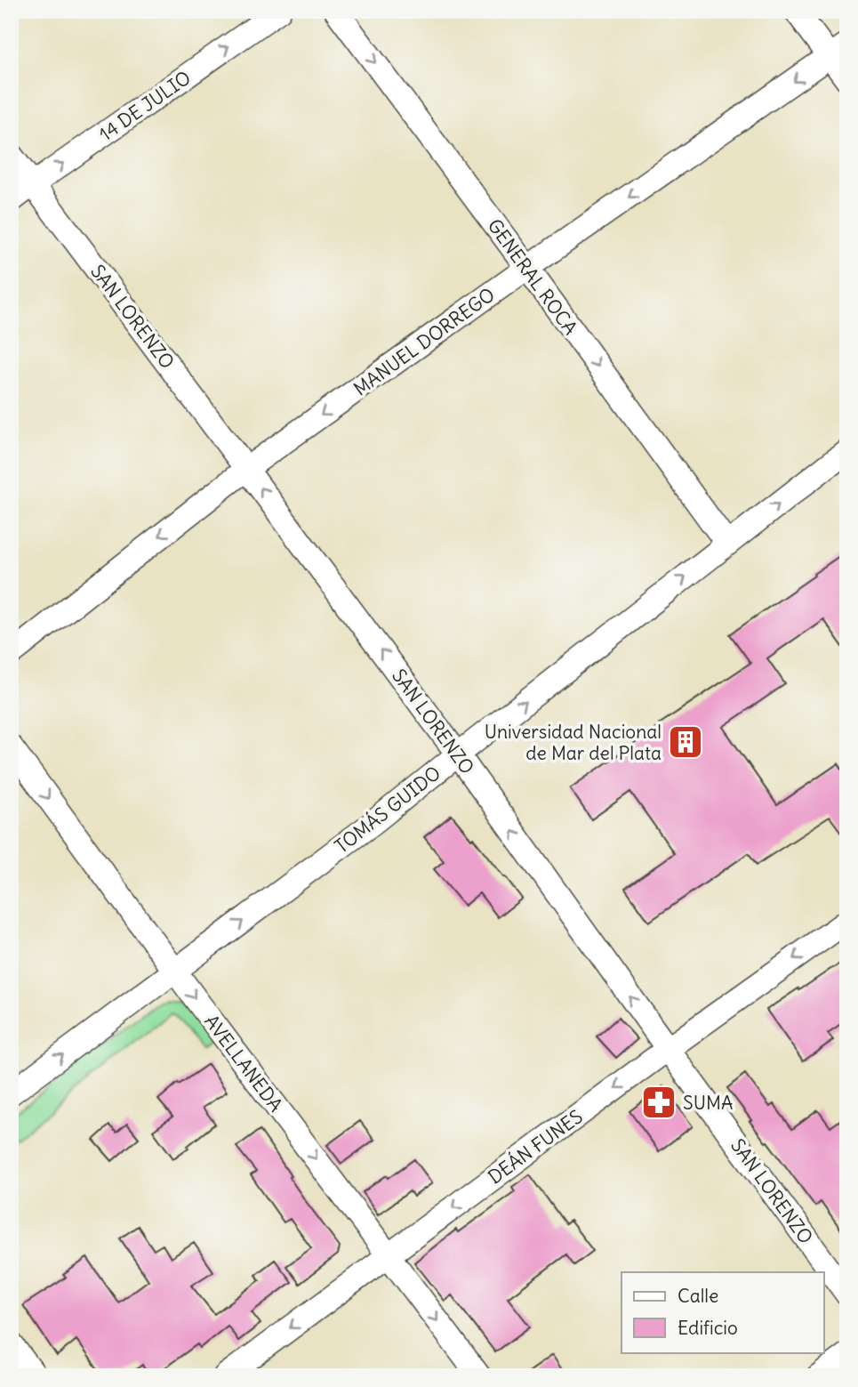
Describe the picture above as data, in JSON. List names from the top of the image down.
{
  "streets": {
    "street": [
      "14 DE JULIO",
      "GENERAL ROCA",
      "SAN LORENZO",
      "MANUEL DORREGO",
      "TOMÁS GUIDO",
      "AVELLANEDA",
      "DEÁN FUNES"
    ]
  },
  "crossings": [
    ["14 DE JULIO", "SAN LORENZO"],
    ["GENERAL ROCA", "MANUEL DORREGO"],
    ["GENERAL ROCA", "TOMÁS GUIDO"],
    ["SAN LORENZO", "MANUEL DORREGO"],
    ["SAN LORENZO", "TOMÁS GUIDO"],
    ["SAN LORENZO", "DEÁN FUNES"],
    ["TOMÁS GUIDO", "AVELLANEDA"],
    ["AVELLANEDA", "DEÁN FUNES"]
  ],
  "one_way": [
    "14 DE JULIO",
    "GENERAL ROCA",
    "SAN LORENZO",
    "MANUEL DORREGO",
    "TOMÁS GUIDO",
    "AVELLANEDA",
    "DEÁN FUNES"
  ],
  "places": {
    "building": ["Universidad Nacional de Mar del Plata"],
    "pharmacy": ["SUMA"]
  },
  "legend": ["Calle", "Edificio"]
}
